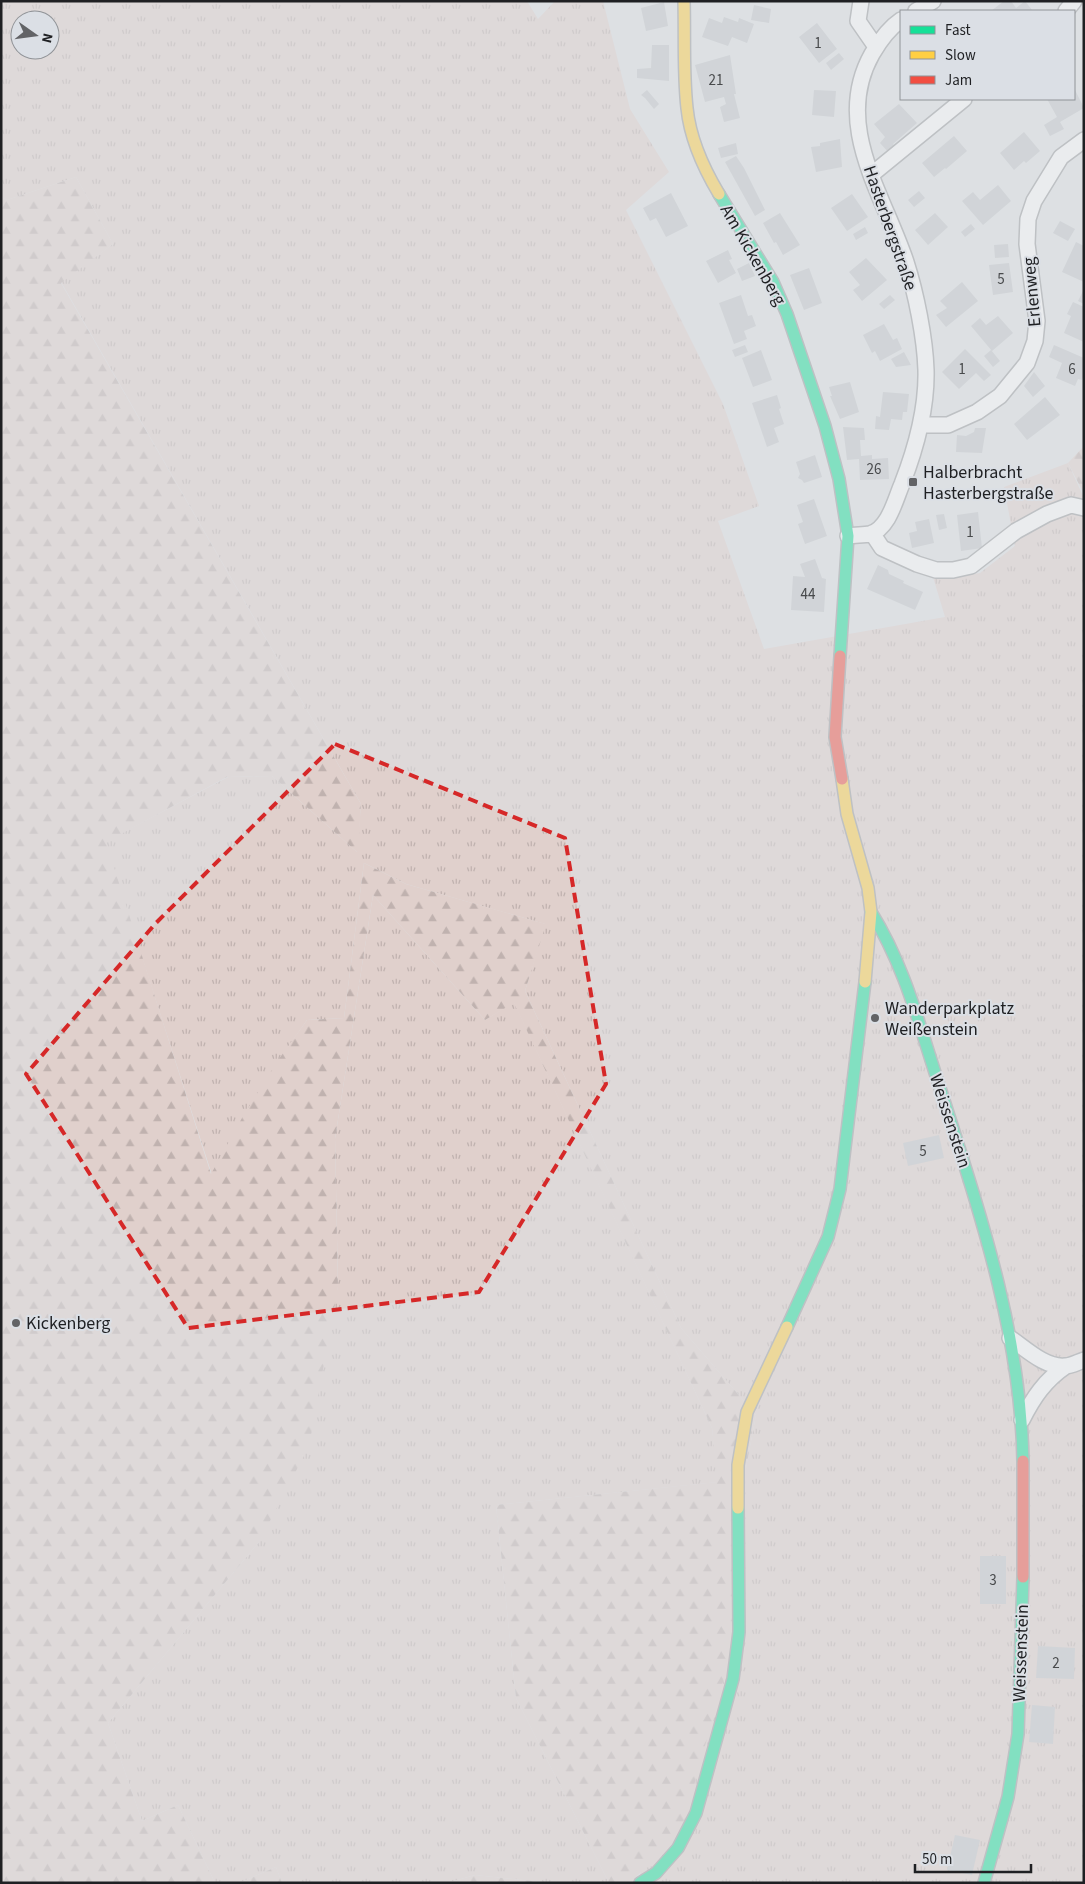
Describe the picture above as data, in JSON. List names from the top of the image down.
{
  "streets": {
    "street": [
      "Hasterbergstraße",
      "Am Kickenberg",
      "Erlenweg",
      "Weissenstein"
    ]
  },
  "crossings": [
    ["Hasterbergstraße", "Erlenweg"],
    ["Am Kickenberg", "Weissenstein"]
  ],
  "places": {
    "transit": ["Halberbracht Hasterbergstraße"],
    "other": ["Wanderparkplatz Weißenstein", "Kickenberg"]
  },
  "house_numbers": [
    "1",
    "21",
    "5",
    "1",
    "6",
    "26",
    "1",
    "44",
    "5",
    "3",
    "2"
  ],
  "legend": ["Fast", "Slow", "Jam"],
  "scale_bar": "50 m",
  "north": "right"
}
